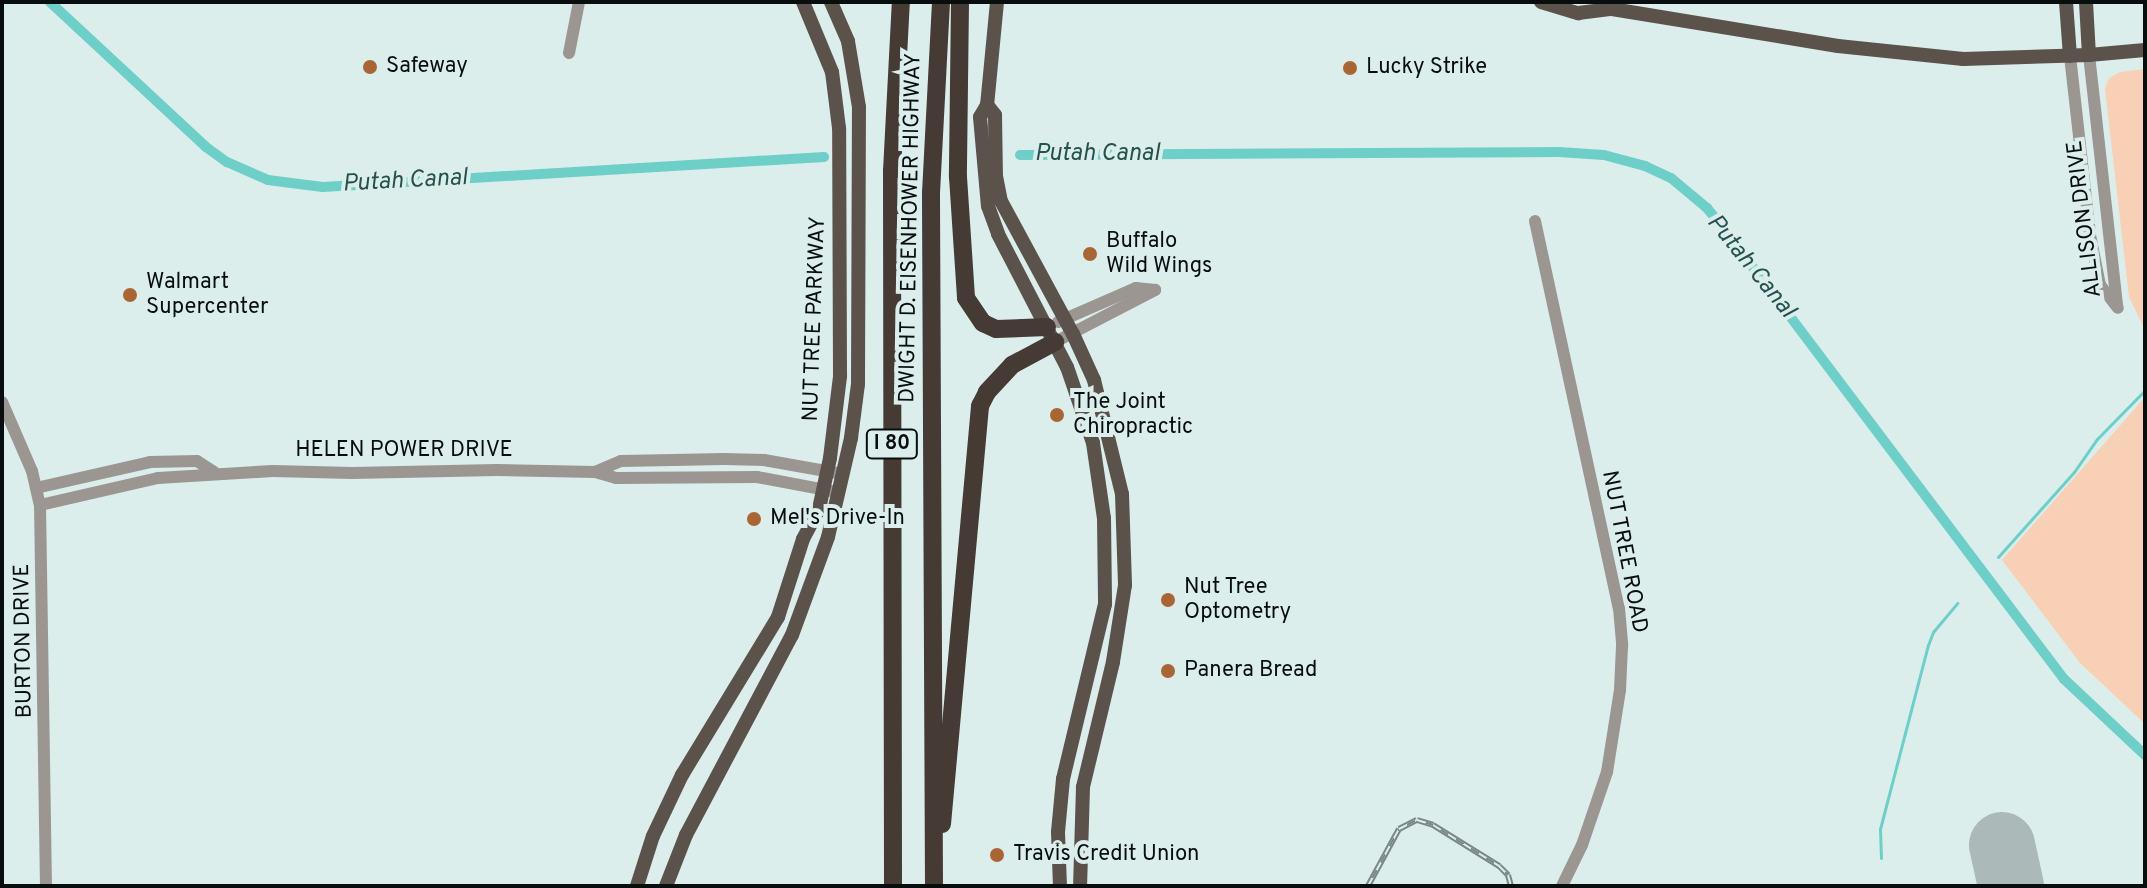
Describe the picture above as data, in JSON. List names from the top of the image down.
{
  "streets": {
    "highway": ["DWIGHT D. EISENHOWER HIGHWAY", "I 80"],
    "main road": ["ALLISON DRIVE", "NUT TREE PARKWAY"],
    "street": ["HELEN POWER DRIVE", "NUT TREE ROAD", "BURTON DRIVE"]
  },
  "crossings": [
    ["NUT TREE PARKWAY", "HELEN POWER DRIVE"],
    ["HELEN POWER DRIVE", "BURTON DRIVE"]
  ],
  "water": ["Putah Canal"],
  "places": [
    "Safeway",
    "Lucky Strike",
    "Buffalo Wild Wings",
    "Walmart Supercenter",
    "The Joint Chiropractic",
    "Mel's Drive-In",
    "Nut Tree Optometry",
    "Panera Bread",
    "Travis Credit Union"
  ]
}
